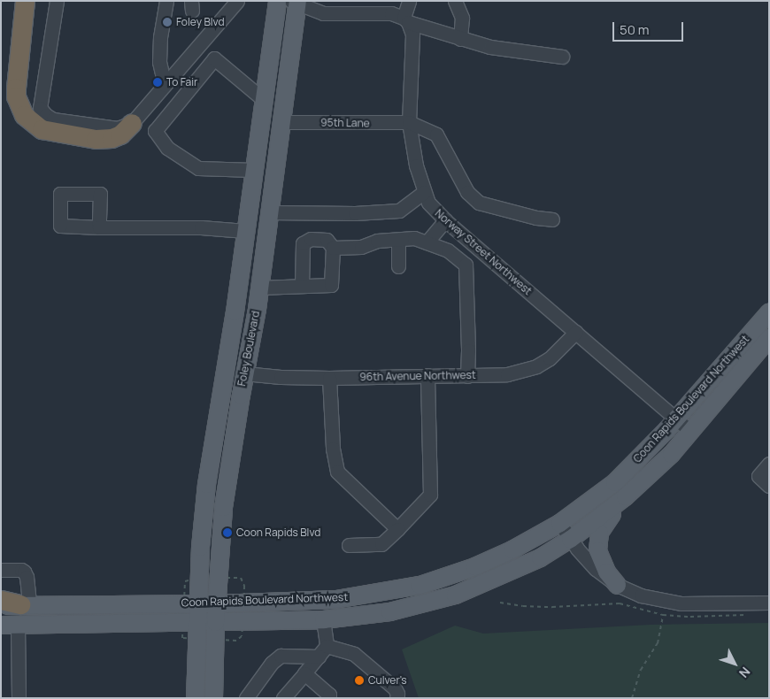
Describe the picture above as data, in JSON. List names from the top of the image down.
{
  "streets": {
    "main road": ["Foley Boulevard", "Coon Rapids Boulevard Northwest"],
    "street": ["95th Lane", "Norway Street Northwest", "96th Avenue Northwest"]
  },
  "crossings": [
    ["95th Lane", "Norway Street Northwest"],
    ["95th Lane", "Foley Boulevard"],
    ["Norway Street Northwest", "96th Avenue Northwest"],
    ["Norway Street Northwest", "Coon Rapids Boulevard Northwest"],
    ["Foley Boulevard", "96th Avenue Northwest"],
    ["Foley Boulevard", "Coon Rapids Boulevard Northwest"]
  ],
  "places": [
    "Foley Blvd",
    "To Fair",
    "Coon Rapids Blvd",
    "Culver's"
  ],
  "scale_bar": "50 m",
  "north": "bottom right"
}
